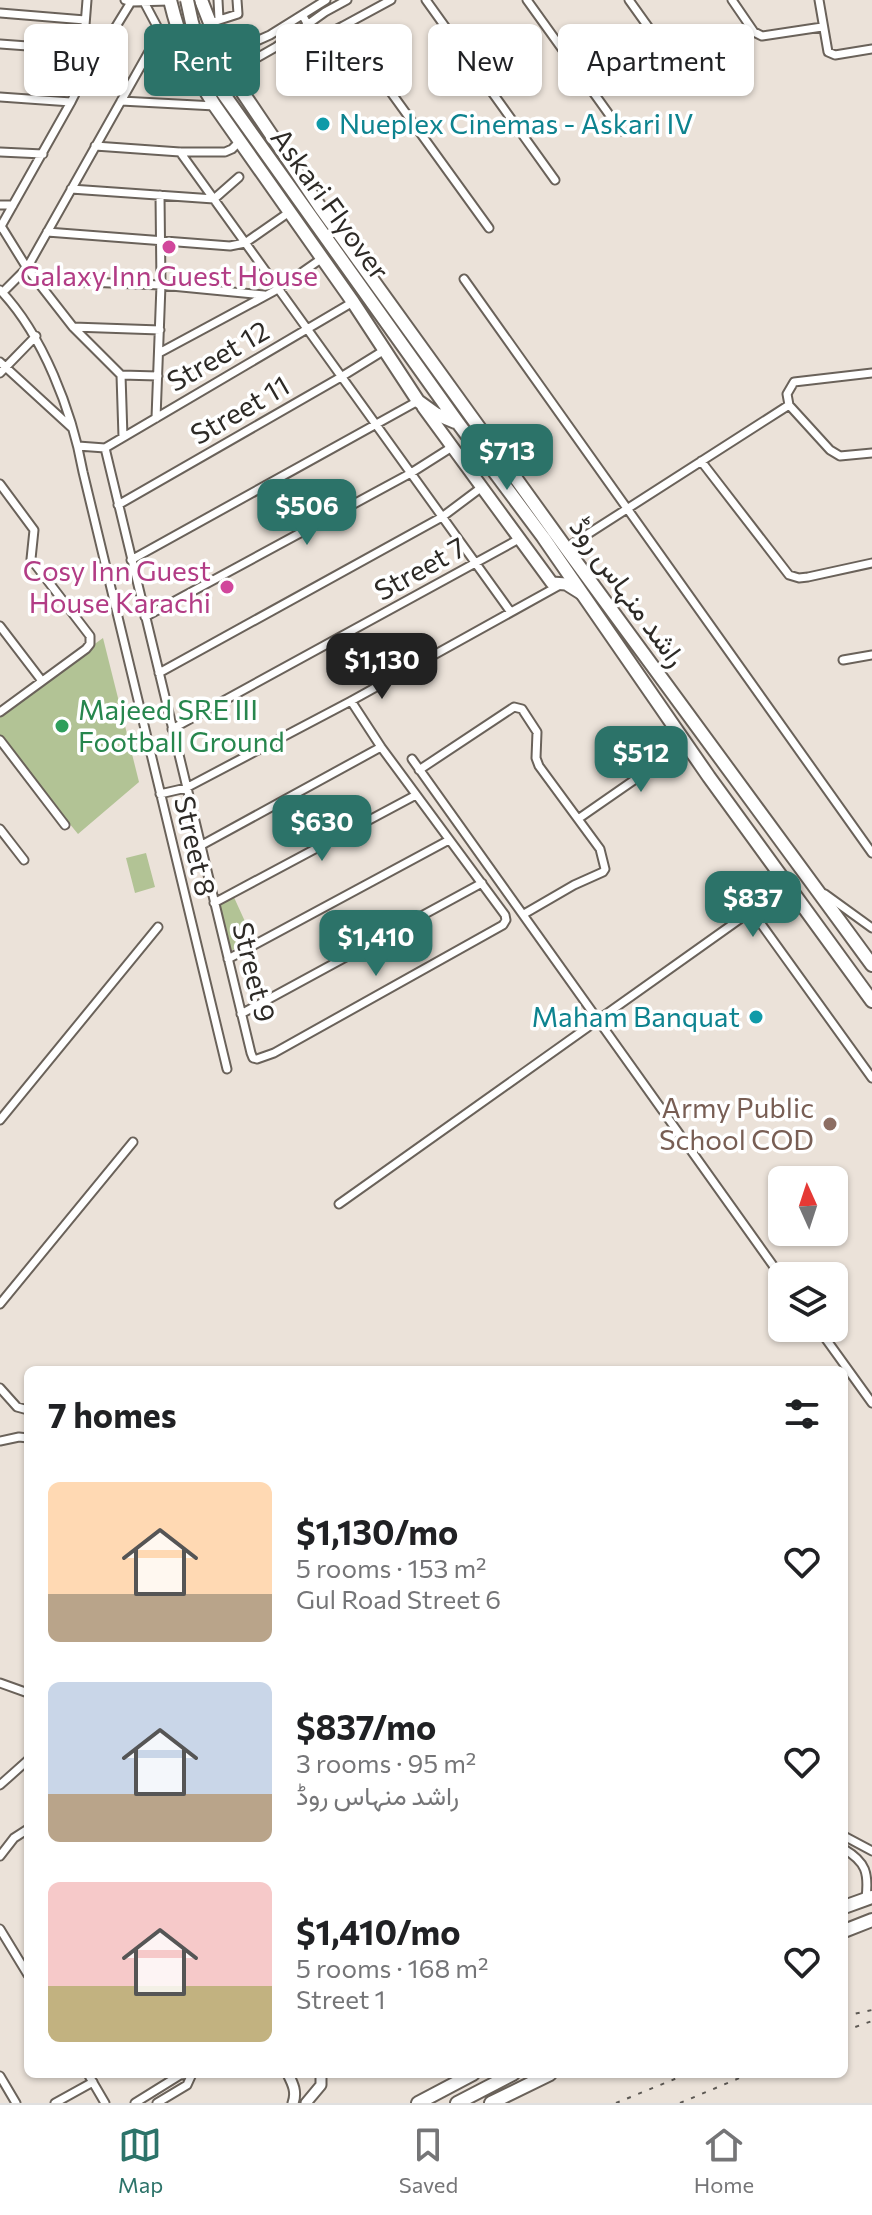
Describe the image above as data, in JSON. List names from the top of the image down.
{
  "streets": {
    "main road": ["Askari Flyover", "راشد منہاس روڈ"],
    "street": [
      "Street 12",
      "Street 11",
      "Street 7",
      "Street 8",
      "Street 9"
    ]
  },
  "crossings": [
    ["Askari Flyover", "راشد منہاس روڈ"],
    ["Street 12", "Street 9"],
    ["Street 11", "Street 9"],
    ["Street 7", "Street 9"]
  ],
  "places": [
    "Nueplex Cinemas - Askari IV",
    "Galaxy Inn Guest House",
    "Cosy Inn Guest House Karachi",
    "Majeed SRE III Football Ground",
    "Maham Banquat",
    "Army Public School COD"
  ],
  "north": "top",
  "page": {
    "chip": [
      "Buy",
      "Rent",
      "Filters",
      "New",
      "Apartment"
    ],
    "price": [
      "$713",
      "$506",
      "$1,130",
      "$512",
      "$630",
      "$837",
      "$1,410"
    ],
    "heading": "7 homes",
    "list": [
      {
        "name": "$1,130/mo",
        "note": "5 rooms · 153 m² · Gul Road Street 6"
      },
      {
        "name": "$837/mo",
        "note": "3 rooms · 95 m² · راشد منہاس روڈ"
      },
      {
        "name": "$1,410/mo",
        "note": "5 rooms · 168 m² · Street 1"
      }
    ],
    "tabs": ["Map", "Saved", "Home"]
  }
}
